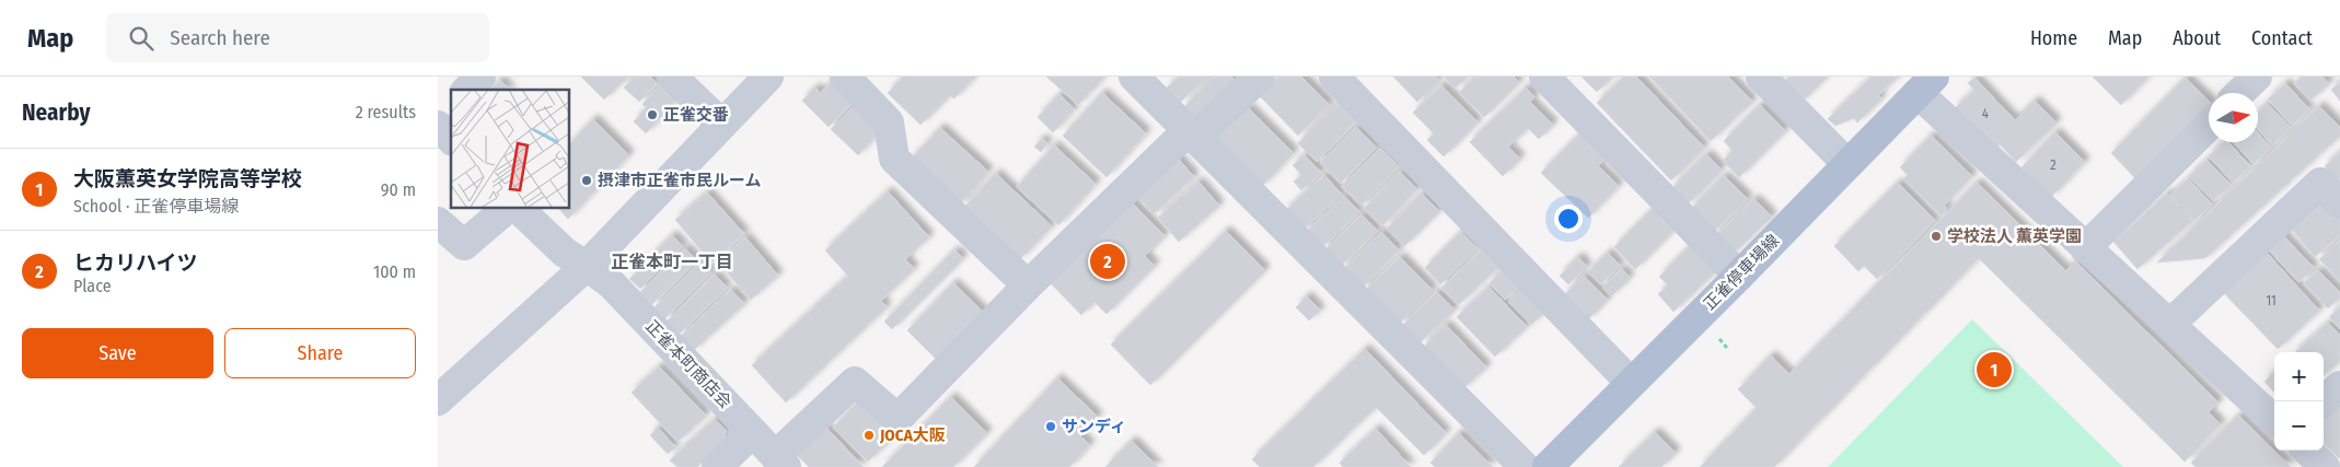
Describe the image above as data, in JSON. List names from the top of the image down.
{
  "streets": {
    "main road": ["正雀停車場線"],
    "street": ["正雀本町商店会"]
  },
  "districts": ["正雀本町一丁目"],
  "places": [
    "正雀交番",
    "摂津市正雀市民ルーム",
    "学校法人 薫英学園",
    "サンディ",
    "JOCA大阪"
  ],
  "house_numbers": ["4", "2", "11"],
  "north": "right",
  "page": {
    "header": "Map",
    "search": "Search here",
    "nav": [
      "Home",
      "Map",
      "About",
      "Contact"
    ],
    "heading": ["Nearby", "2 results"],
    "list": [
      {
        "mark": "1",
        "name": "大阪薫英女学院高等学校",
        "note": "School · 正雀停車場線",
        "value": "90 m"
      },
      {
        "mark": "2",
        "name": "ヒカリハイツ",
        "note": "Place",
        "value": "100 m"
      }
    ],
    "pins": ["2", "1"],
    "buttons": ["Save", "Share"],
    "map_buttons": ["+", "−"]
  }
}
